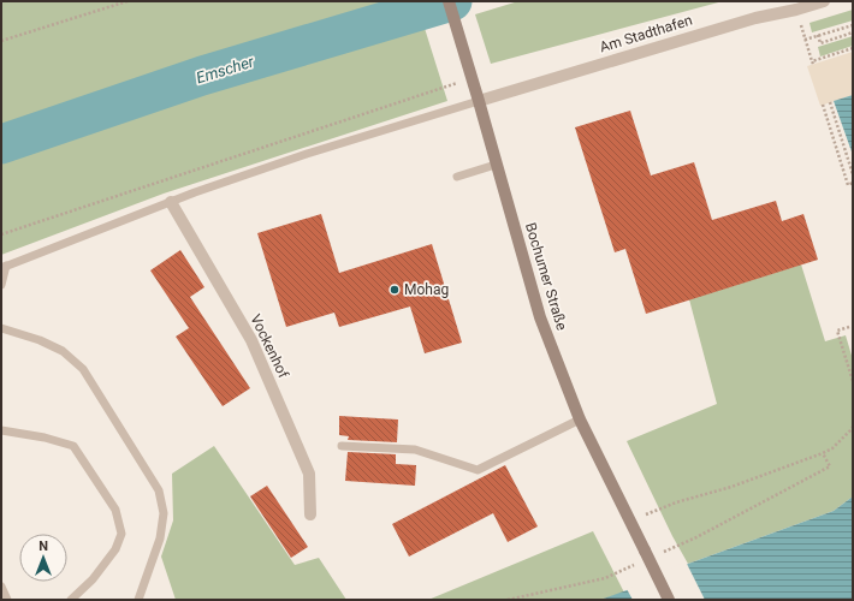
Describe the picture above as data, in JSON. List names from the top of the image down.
{
  "streets": {
    "main road": ["Bochumer Straße"],
    "street": ["Am Stadthafen", "Vockenhof"]
  },
  "crossings": [
    ["Am Stadthafen", "Bochumer Straße"]
  ],
  "water": ["Emscher"],
  "places": ["Mohag"],
  "north": "top"
}
